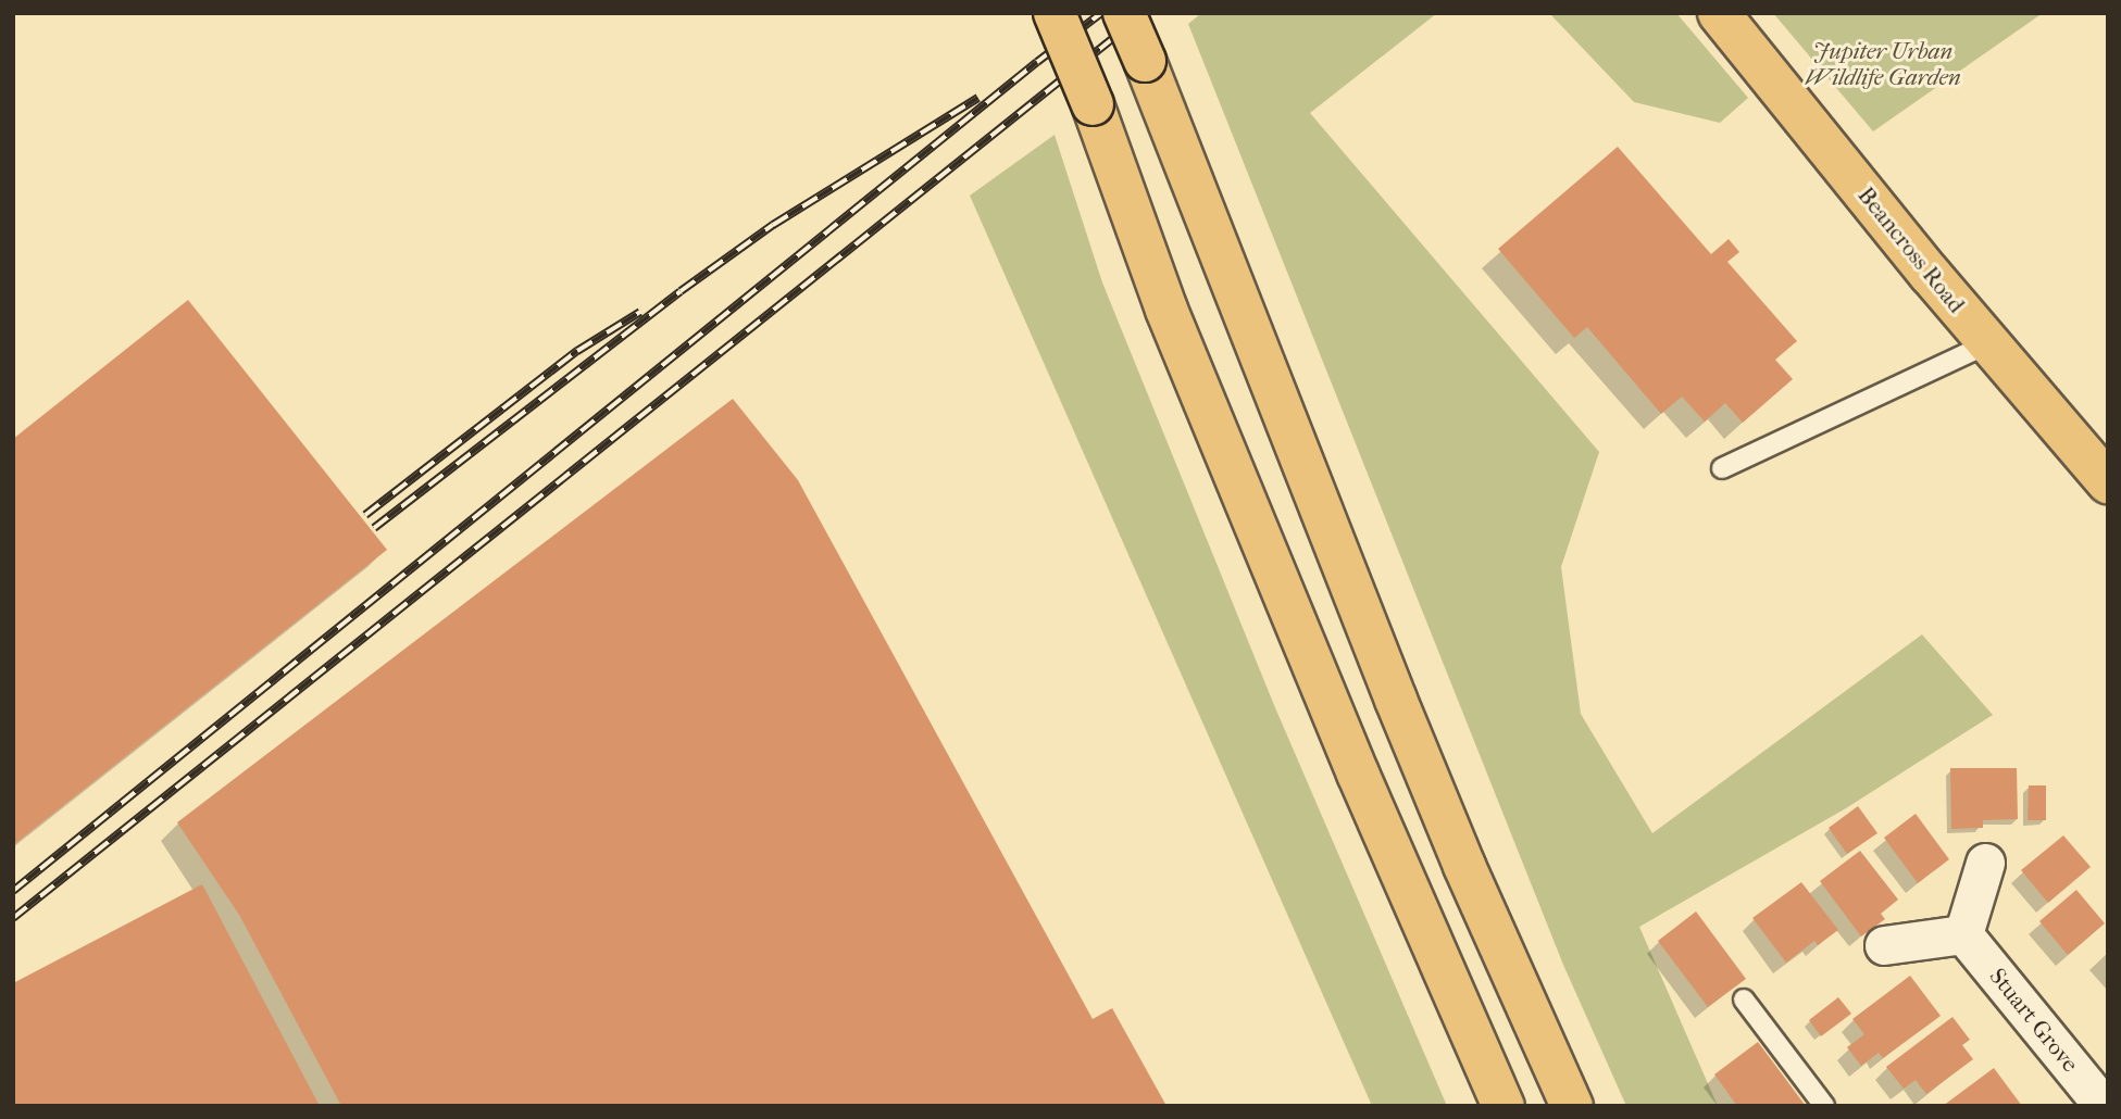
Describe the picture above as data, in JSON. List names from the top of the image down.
{
  "streets": {
    "main road": ["Beancross Road"],
    "street": ["Stuart Grove"]
  },
  "parks": ["Jupiter Urban Wildlife Garden"]
}
